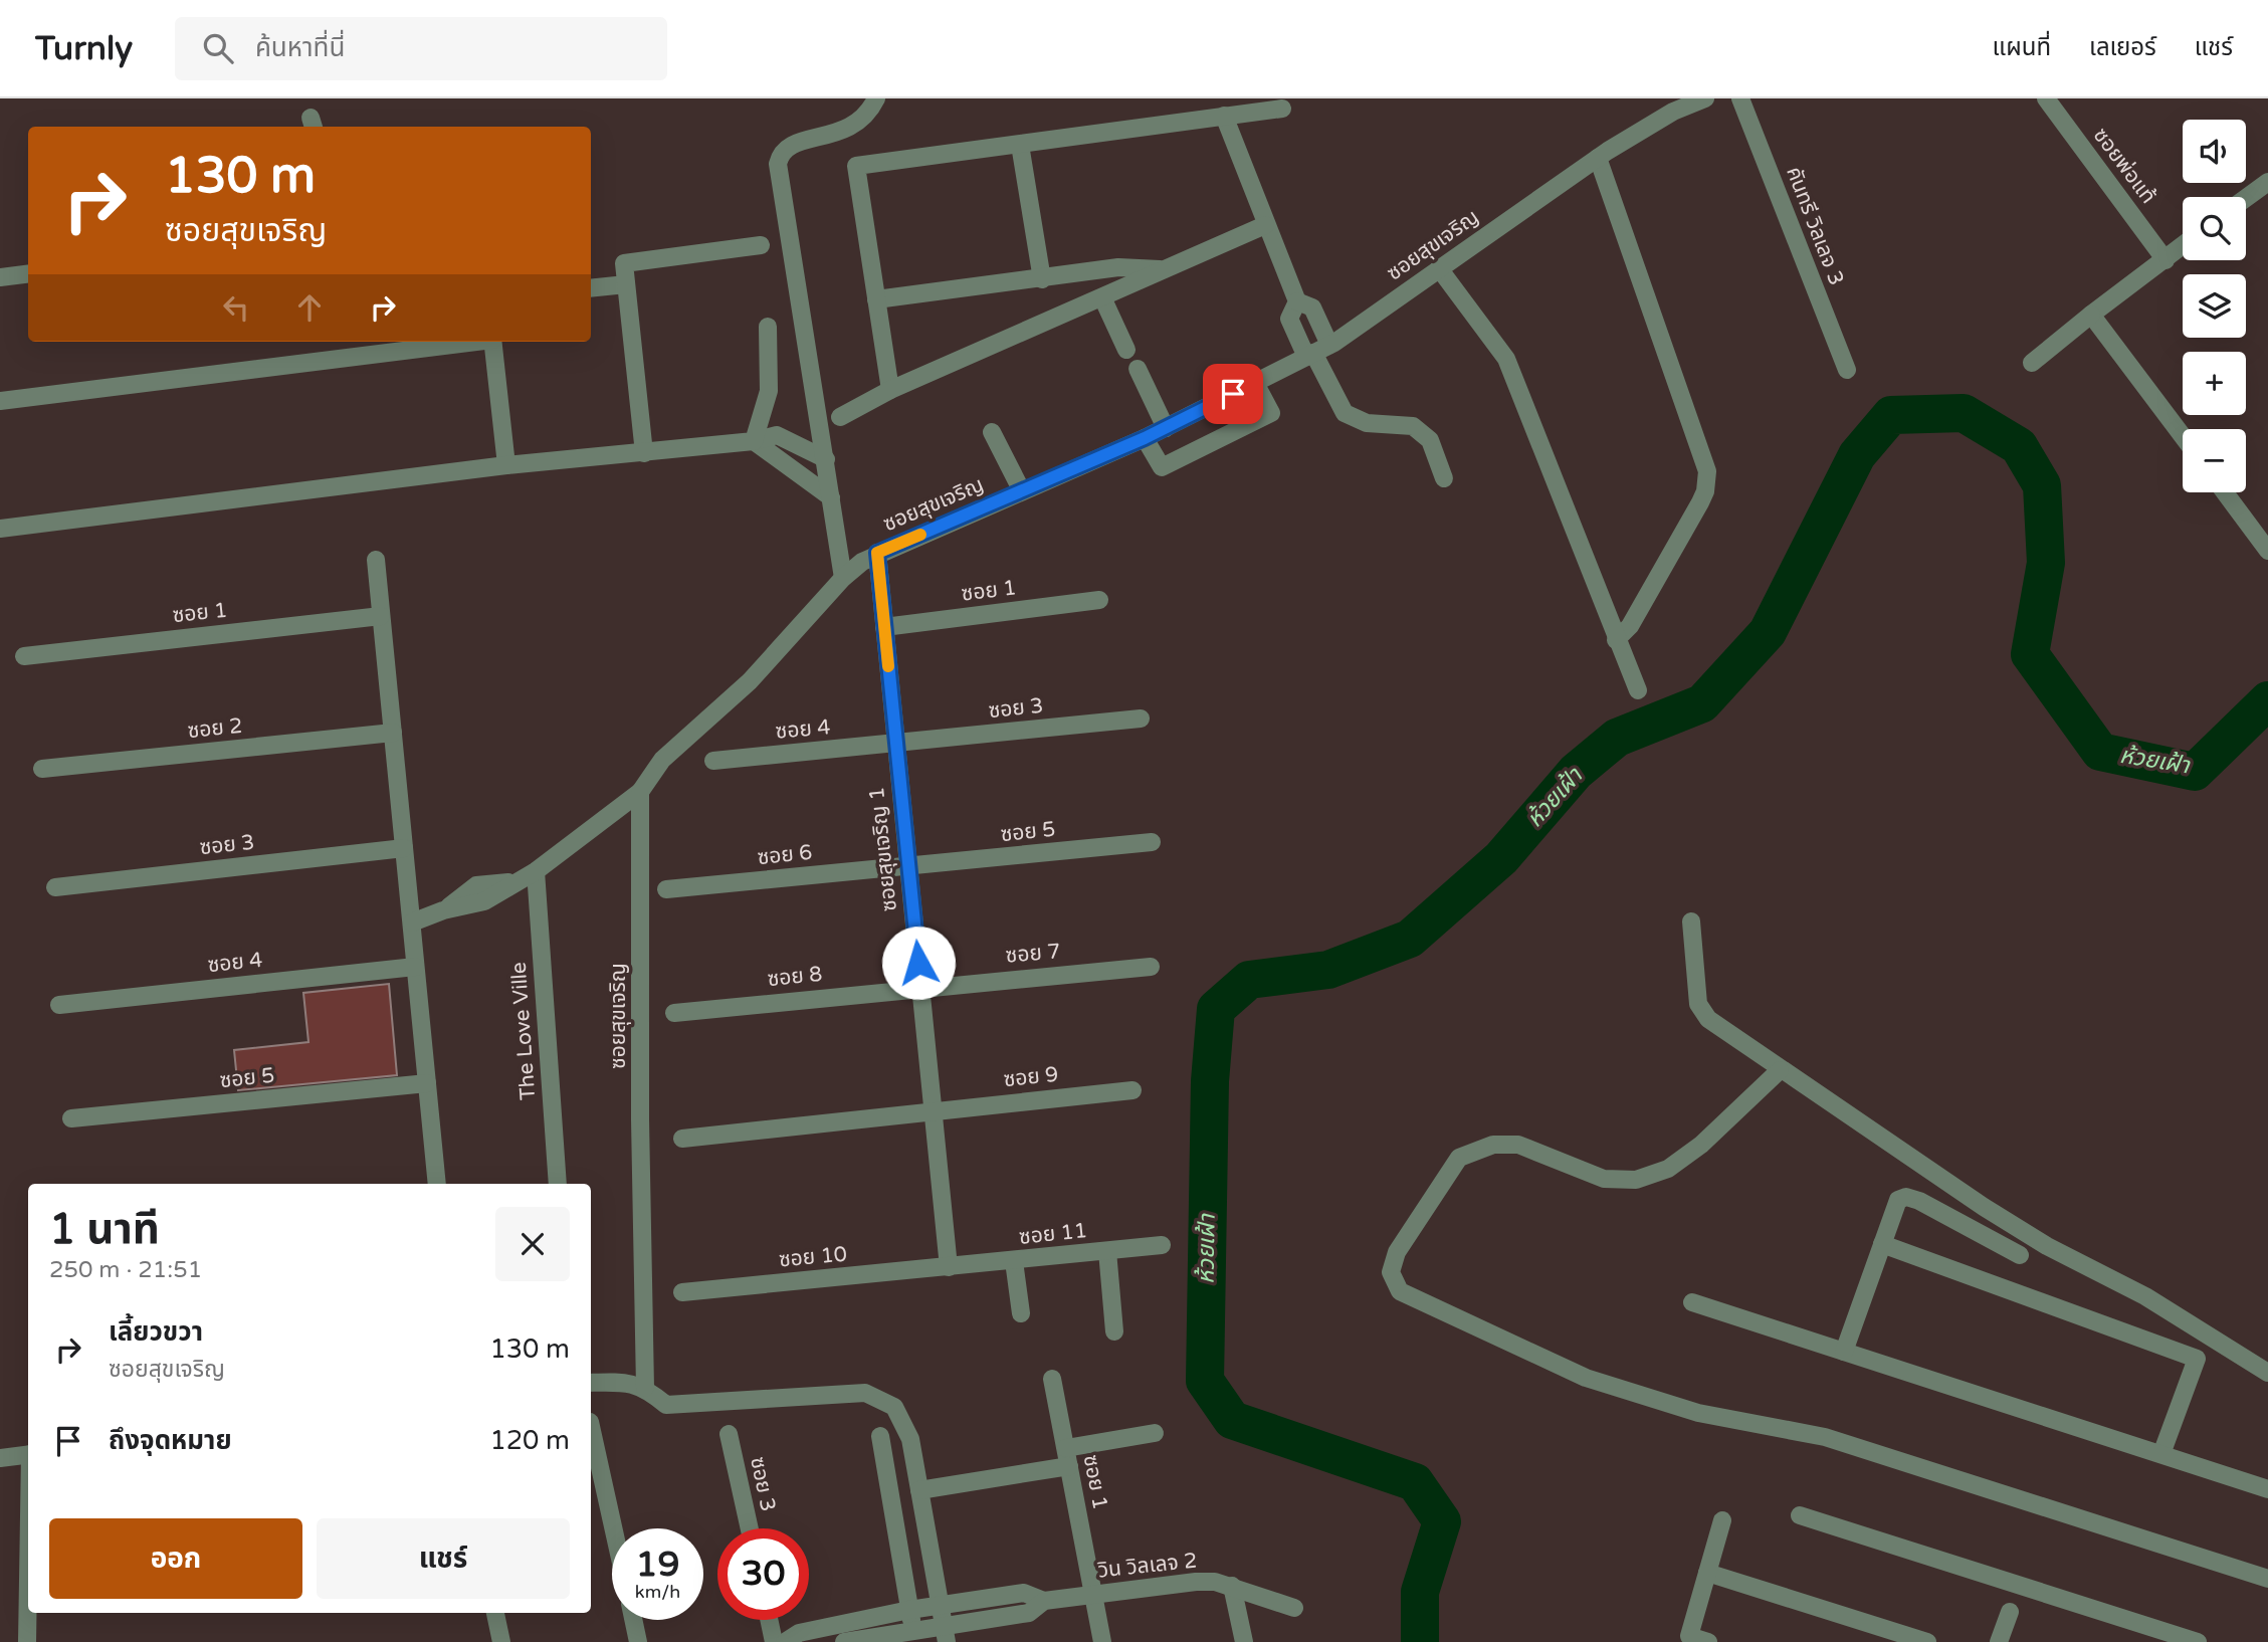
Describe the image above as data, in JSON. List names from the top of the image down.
{
  "streets": {
    "street": [
      "ซอยพ่อแท้",
      "คันทรี วิลเลจ 3",
      "ซอยสุขเจริญ",
      "ซอย 1",
      "ซอย 3",
      "ซอย 2",
      "ซอย 4",
      "ซอย 5",
      "ซอยสุขเจริญ 1",
      "ซอย 6",
      "ซอย 7",
      "ซอย 8",
      "The Love Ville",
      "ซอย 9",
      "ซอย 11",
      "ซอย 10",
      "วิน วิลเลจ 2"
    ]
  },
  "crossings": [
    ["ซอยสุขเจริญ", "ซอยสุขเจริญ 1"],
    ["ซอย 1", "ซอยสุขเจริญ 1"],
    ["ซอย 1", "วิน วิลเลจ 2"],
    ["ซอย 3", "ซอย 4"],
    ["ซอย 3", "ซอยสุขเจริญ 1"],
    ["ซอย 4", "ซอยสุขเจริญ 1"],
    ["ซอย 5", "ซอยสุขเจริญ 1"],
    ["ซอย 5", "ซอย 6"],
    ["ซอยสุขเจริญ 1", "ซอย 6"],
    ["ซอยสุขเจริญ 1", "ซอย 7"],
    ["ซอยสุขเจริญ 1", "ซอย 8"],
    ["ซอยสุขเจริญ 1", "ซอย 9"],
    ["ซอยสุขเจริญ 1", "ซอย 11"],
    ["ซอยสุขเจริญ 1", "ซอย 10"],
    ["ซอย 7", "ซอย 8"],
    ["ซอย 11", "ซอย 10"]
  ],
  "water": ["ห้วยเฝ้า"],
  "page": {
    "header": "Turnly",
    "search": "ค้นหาที่นี่",
    "nav": ["แผนที่", "เลเยอร์", "แชร์"],
    "map_buttons": ["+", "−"],
    "turn": ["130 m", "ซอยสุขเจริญ"],
    "heading": ["1 นาที", "250 m · 21:51"],
    "list": [
      {
        "name": "เลี้ยวขวา",
        "note": "ซอยสุขเจริญ",
        "value": "130 m"
      },
      {
        "name": "ถึงจุดหมาย",
        "value": "120 m"
      }
    ],
    "buttons": ["ออก", "แชร์"],
    "speed": "19 km/h",
    "limit": "30"
  }
}
